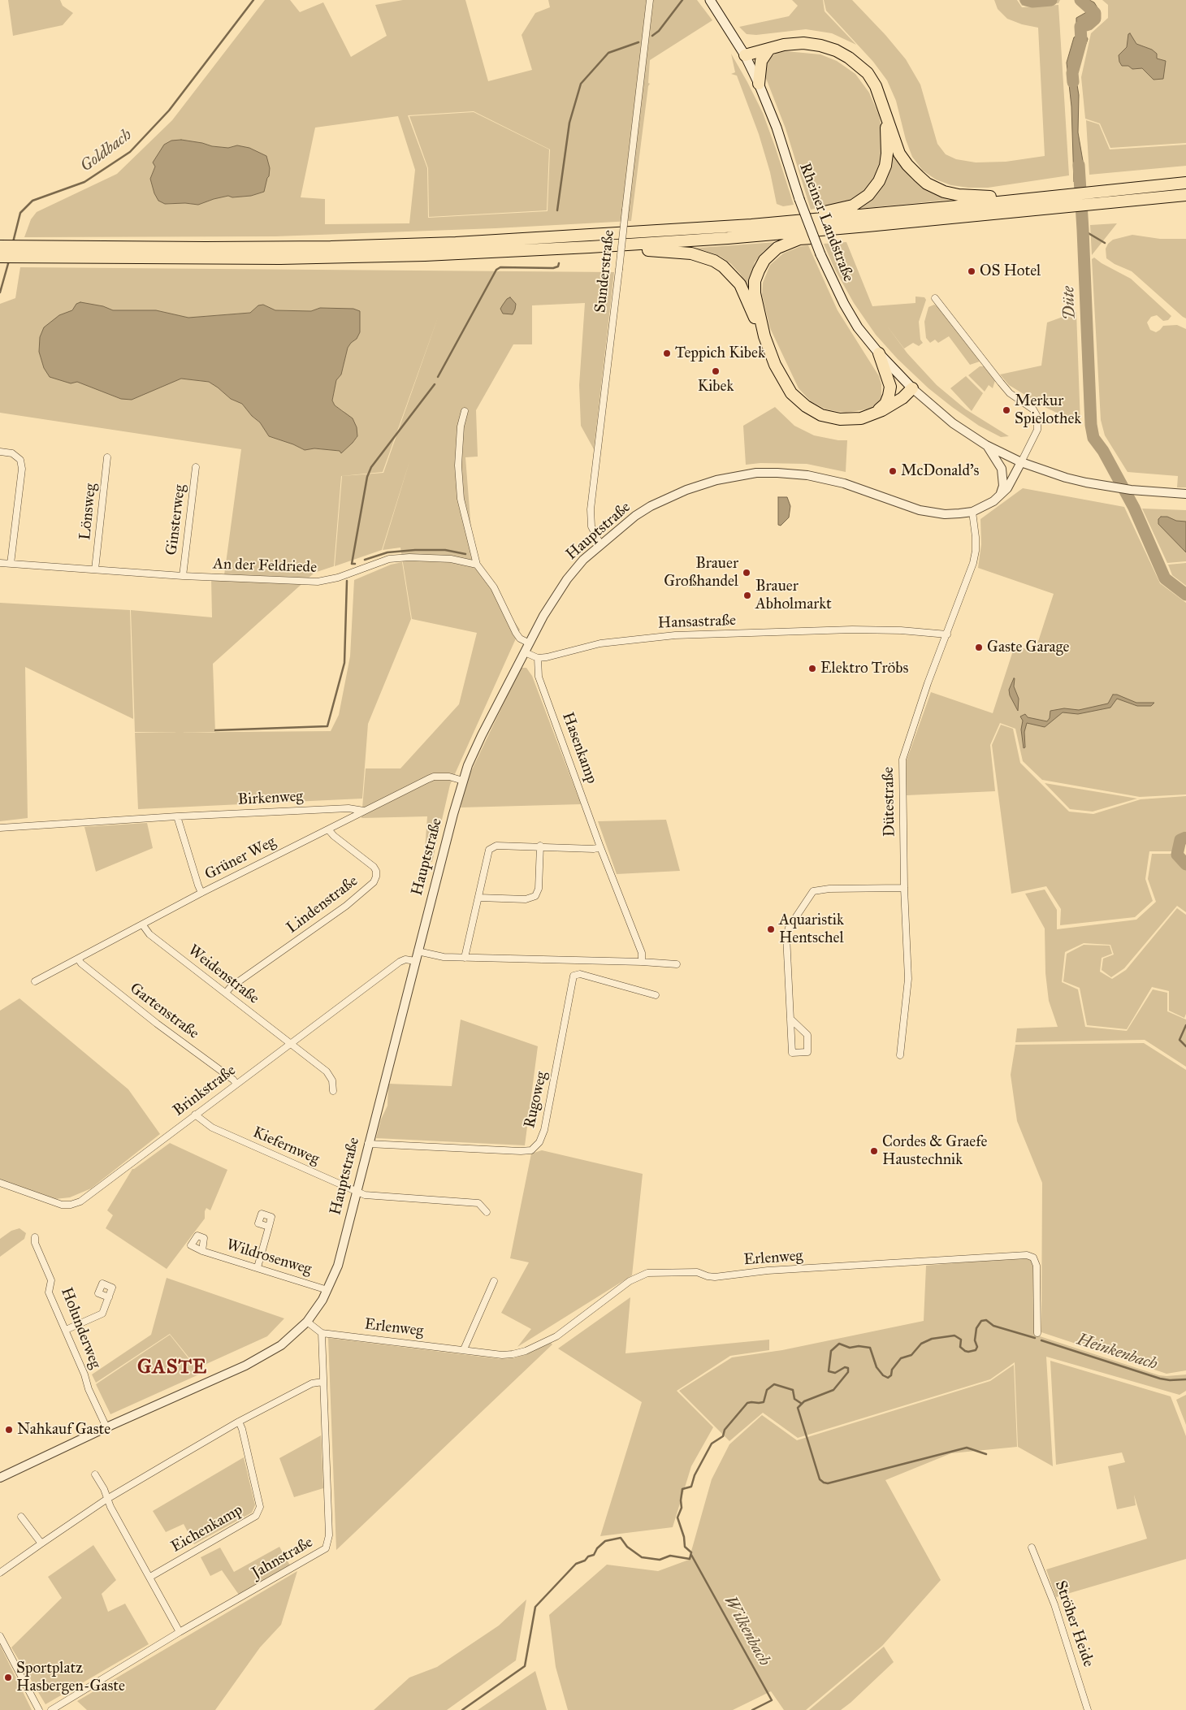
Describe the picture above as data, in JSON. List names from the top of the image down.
{
  "streets": {
    "main road": ["Rheiner Landstraße"],
    "street": [
      "Sunderstraße",
      "Lönsweg",
      "Ginsterweg",
      "Hauptstraße",
      "An der Feldriede",
      "Hansastraße",
      "Hasenkamp",
      "Birkenweg",
      "Dütestraße",
      "Grüner Weg",
      "Lindenstraße",
      "Weidenstraße",
      "Gartenstraße",
      "Brinkstraße",
      "Rugoweg",
      "Kiefernweg",
      "Wildrosenweg",
      "Erlenweg",
      "Holunderweg",
      "Eichenkamp",
      "Jahnstraße",
      "Ströher Heide"
    ]
  },
  "crossings": [
    ["Rheiner Landstraße", "Hauptstraße"],
    ["Sunderstraße", "Hauptstraße"],
    ["Lönsweg", "An der Feldriede"],
    ["Ginsterweg", "An der Feldriede"],
    ["Hauptstraße", "Dütestraße"],
    ["Hauptstraße", "Grüner Weg"],
    ["Hauptstraße", "Brinkstraße"],
    ["Hauptstraße", "Rugoweg"],
    ["Hauptstraße", "Kiefernweg"],
    ["Hauptstraße", "Wildrosenweg"],
    ["Hauptstraße", "Holunderweg"],
    ["Hansastraße", "Hasenkamp"],
    ["Hansastraße", "Dütestraße"],
    ["Birkenweg", "Grüner Weg"],
    ["Grüner Weg", "Lindenstraße"],
    ["Grüner Weg", "Weidenstraße"],
    ["Grüner Weg", "Gartenstraße"],
    ["Lindenstraße", "Weidenstraße"],
    ["Weidenstraße", "Brinkstraße"],
    ["Gartenstraße", "Brinkstraße"],
    ["Brinkstraße", "Kiefernweg"],
    ["Erlenweg", "Jahnstraße"]
  ],
  "districts": ["GASTE"],
  "water": [
    "Goldbach",
    "Düte",
    "Heinkenbach",
    "Wilkenbach"
  ],
  "places": [
    "OS Hotel",
    "Teppich Kibek",
    "Kibek",
    "Merkur Spielothek",
    "McDonald's",
    "Brauer Großhandel",
    "Brauer Abholmarkt",
    "Gaste Garage",
    "Elektro Tröbs",
    "Aquaristik Hentschel",
    "Cordes & Graefe Haustechnik",
    "Nahkauf Gaste",
    "Sportplatz Hasbergen-Gaste"
  ]
}
